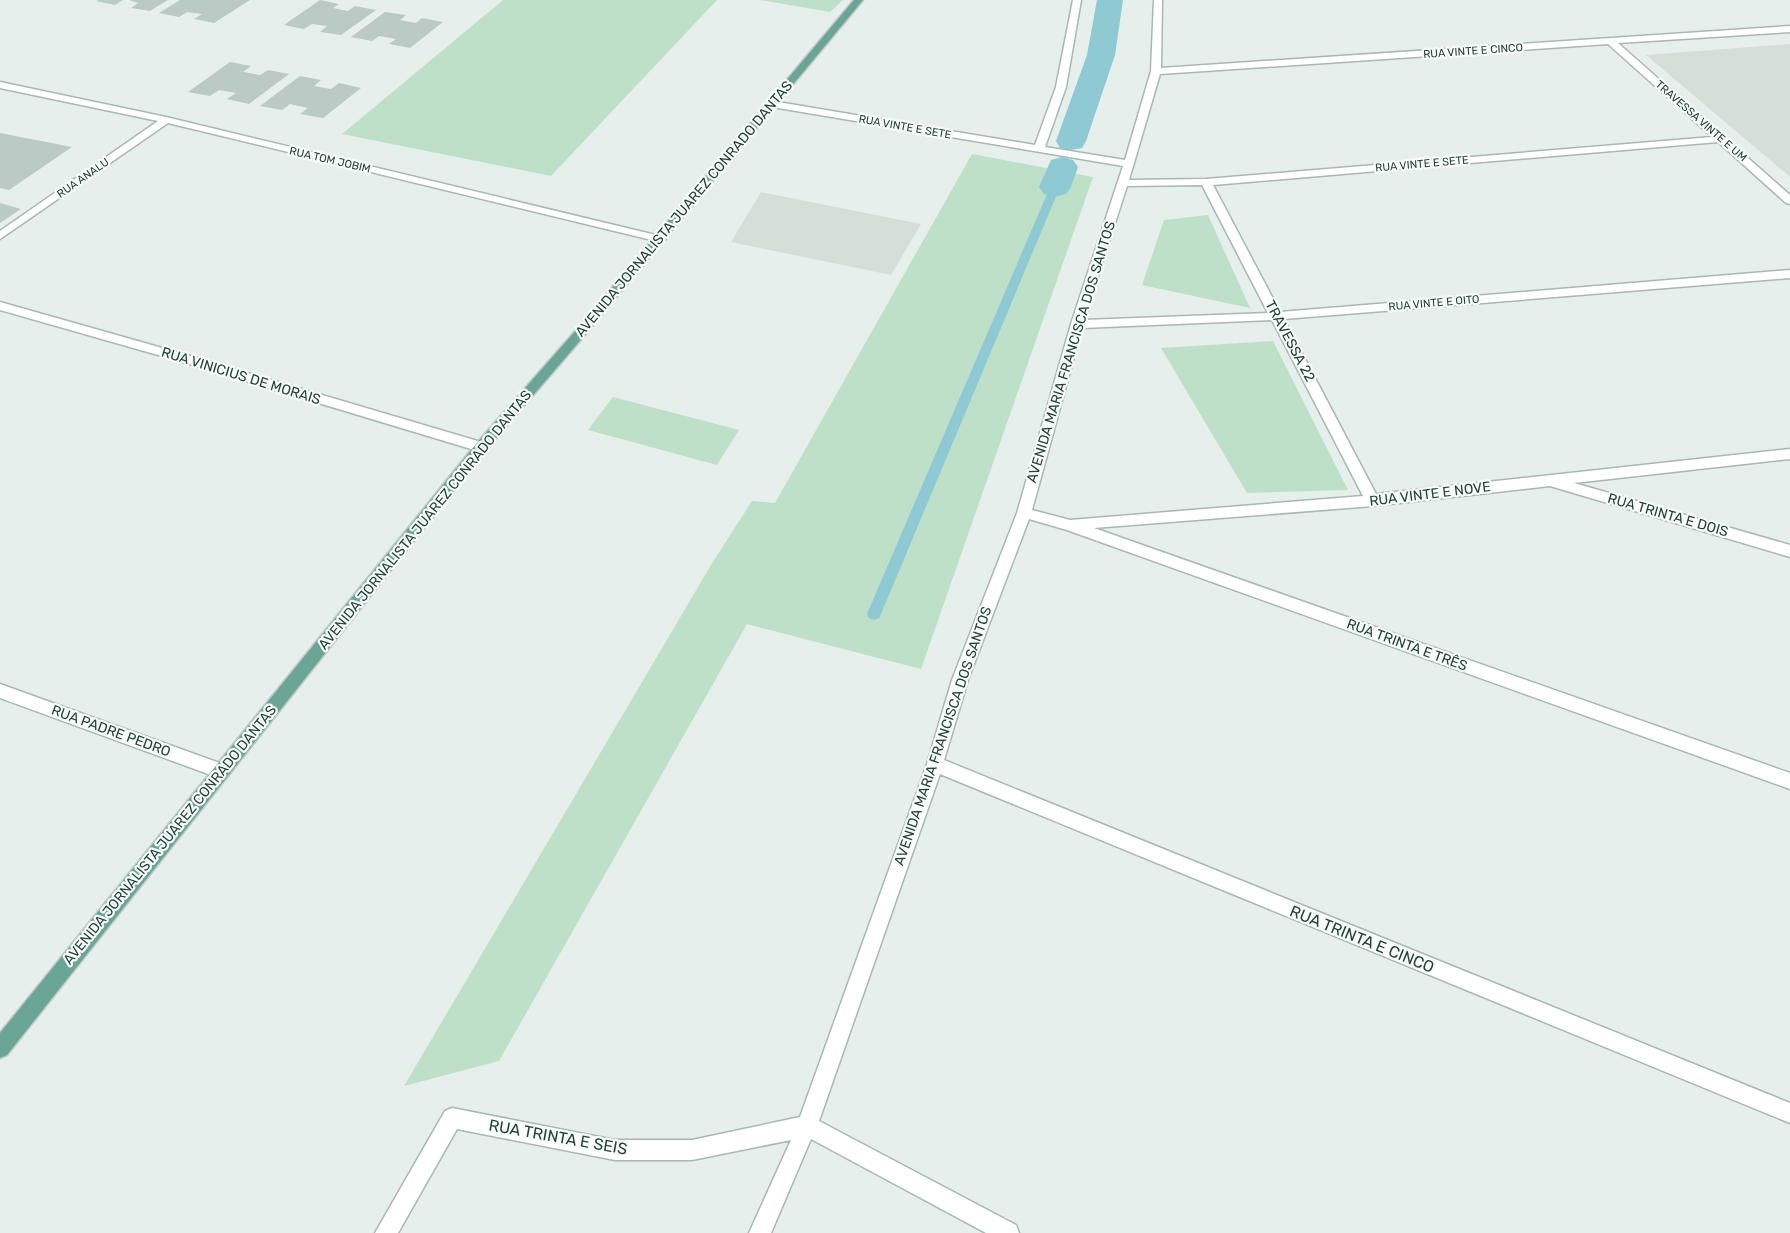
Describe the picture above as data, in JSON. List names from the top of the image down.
{
  "streets": {
    "main road": ["AVENIDA JORNALISTA JUAREZ CONRADO DANTAS"],
    "street": [
      "RUA VINTE E CINCO",
      "TRAVESSA VINTE E UM",
      "RUA VINTE E SETE",
      "RUA TOM JOBIM",
      "RUA ANALU",
      "RUA VINTE E OITO",
      "TRAVESSA 22",
      "AVENIDA MARIA FRANCISCA DOS SANTOS",
      "RUA VINICIUS DE MORAIS",
      "RUA VINTE E NOVE",
      "RUA TRINTA E DOIS",
      "RUA TRINTA E TRÊS",
      "RUA PADRE PEDRO",
      "RUA TRINTA E CINCO",
      "RUA TRINTA E SEIS"
    ]
  },
  "crossings": [
    ["RUA VINTE E CINCO", "TRAVESSA VINTE E UM"],
    ["RUA VINTE E CINCO", "AVENIDA MARIA FRANCISCA DOS SANTOS"],
    ["TRAVESSA VINTE E UM", "RUA VINTE E SETE"],
    ["RUA VINTE E SETE", "AVENIDA JORNALISTA JUAREZ CONRADO DANTAS"],
    ["RUA VINTE E SETE", "TRAVESSA 22"],
    ["RUA VINTE E SETE", "AVENIDA MARIA FRANCISCA DOS SANTOS"],
    ["RUA TOM JOBIM", "RUA ANALU"],
    ["RUA TOM JOBIM", "AVENIDA JORNALISTA JUAREZ CONRADO DANTAS"],
    ["AVENIDA JORNALISTA JUAREZ CONRADO DANTAS", "RUA VINICIUS DE MORAIS"],
    ["AVENIDA JORNALISTA JUAREZ CONRADO DANTAS", "RUA PADRE PEDRO"],
    ["RUA VINTE E OITO", "TRAVESSA 22"],
    ["RUA VINTE E OITO", "AVENIDA MARIA FRANCISCA DOS SANTOS"],
    ["TRAVESSA 22", "RUA VINTE E NOVE"],
    ["AVENIDA MARIA FRANCISCA DOS SANTOS", "RUA TRINTA E TRÊS"],
    ["AVENIDA MARIA FRANCISCA DOS SANTOS", "RUA TRINTA E CINCO"],
    ["AVENIDA MARIA FRANCISCA DOS SANTOS", "RUA TRINTA E SEIS"],
    ["RUA VINTE E NOVE", "RUA TRINTA E DOIS"],
    ["RUA VINTE E NOVE", "RUA TRINTA E TRÊS"]
  ]
}
